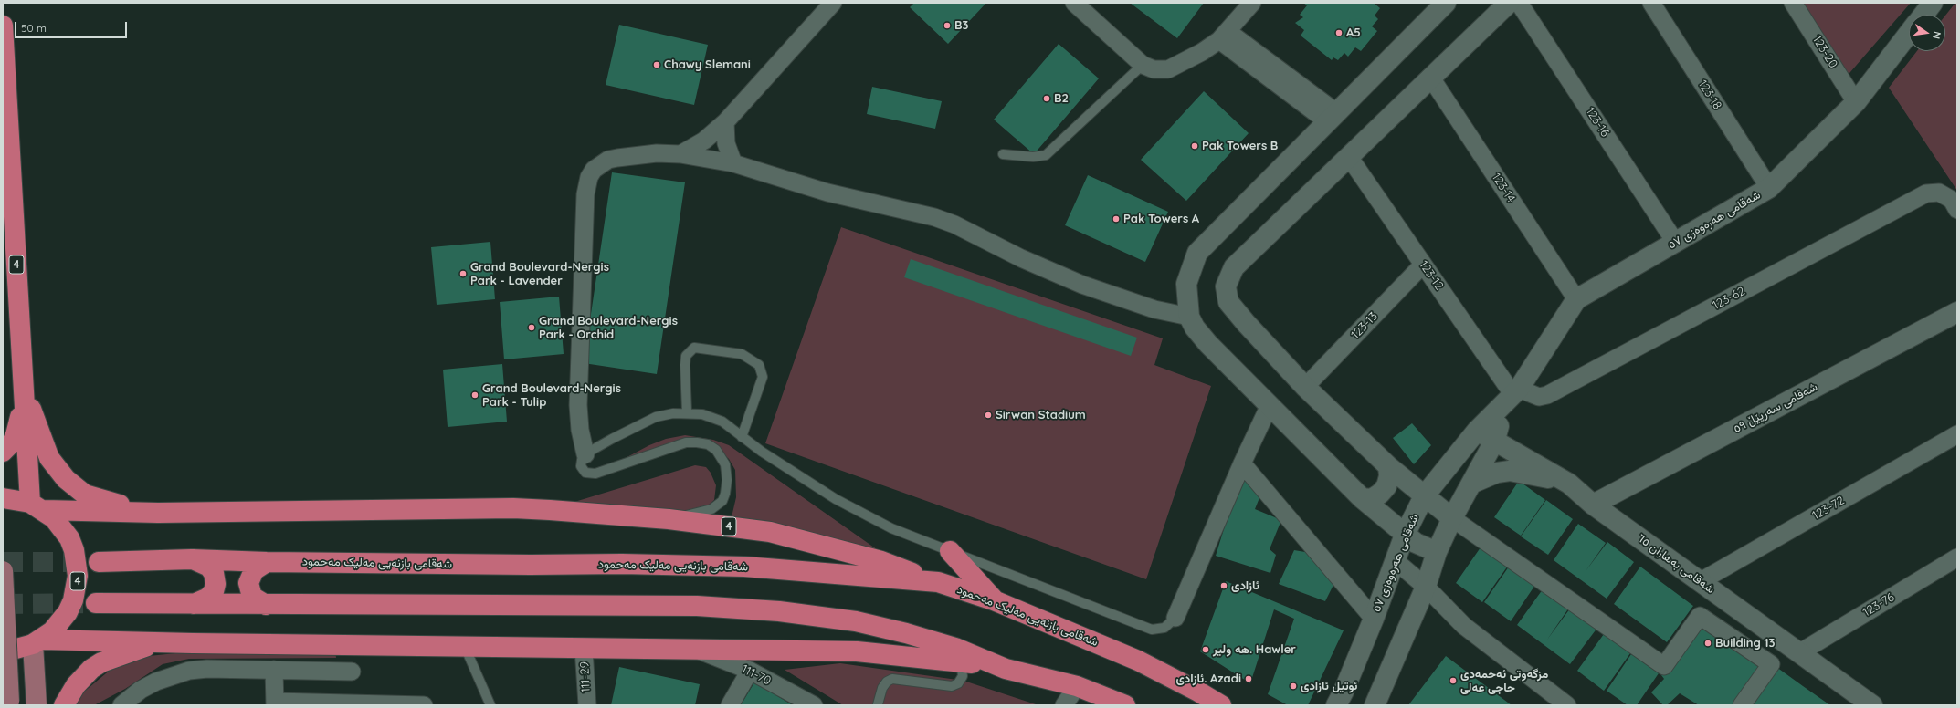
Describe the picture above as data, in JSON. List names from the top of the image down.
{
  "streets": {
    "highway": ["4", "شەقامی بازنەیی مەلیک مەحمود"],
    "street": [
      "123-20",
      "123-18",
      "123-16",
      "123-14",
      "شەقامی هەرەوەزی ٥٧",
      "123-12",
      "123-62",
      "123-13",
      "شەقامی سەرپێڵ ٥٩",
      "123-72",
      "شەقامی بەهاران ٦٥",
      "123-76",
      "111-70",
      "111-29"
    ]
  },
  "crossings": [
    ["123-20", "شەقامی هەرەوەزی ٥٧"],
    ["123-18", "شەقامی هەرەوەزی ٥٧"],
    ["123-16", "شەقامی هەرەوەزی ٥٧"],
    ["123-14", "شەقامی هەرەوەزی ٥٧"],
    ["شەقامی هەرەوەزی ٥٧", "123-12"],
    ["شەقامی هەرەوەزی ٥٧", "123-62"],
    ["شەقامی هەرەوەزی ٥٧", "شەقامی بەهاران ٦٥"],
    ["4", "شەقامی بازنەیی مەلیک مەحمود"],
    ["123-12", "123-62"],
    ["123-12", "123-13"],
    ["شەقامی سەرپێڵ ٥٩", "شەقامی بەهاران ٦٥"],
    ["123-72", "شەقامی بەهاران ٦٥"],
    ["شەقامی بەهاران ٦٥", "123-76"]
  ],
  "places": [
    "B3",
    "A5",
    "Chawy Slemani",
    "B2",
    "Pak Towers B",
    "Pak Towers A",
    "Grand Boulevard-Nergis Park - Lavender",
    "Grand Boulevard-Nergis Park - Orchid",
    "Grand Boulevard-Nergis Park - Tulip",
    "Sirwan Stadium",
    "ئازادی",
    "Building 13",
    "هه ولير. Hawler",
    "ئازادى. Azadi",
    "مزگەوتی ئەحمەدی حاجی عەلی",
    "ئوتیل ئازادی"
  ],
  "scale_bar": "50 m",
  "north": "right"
}
